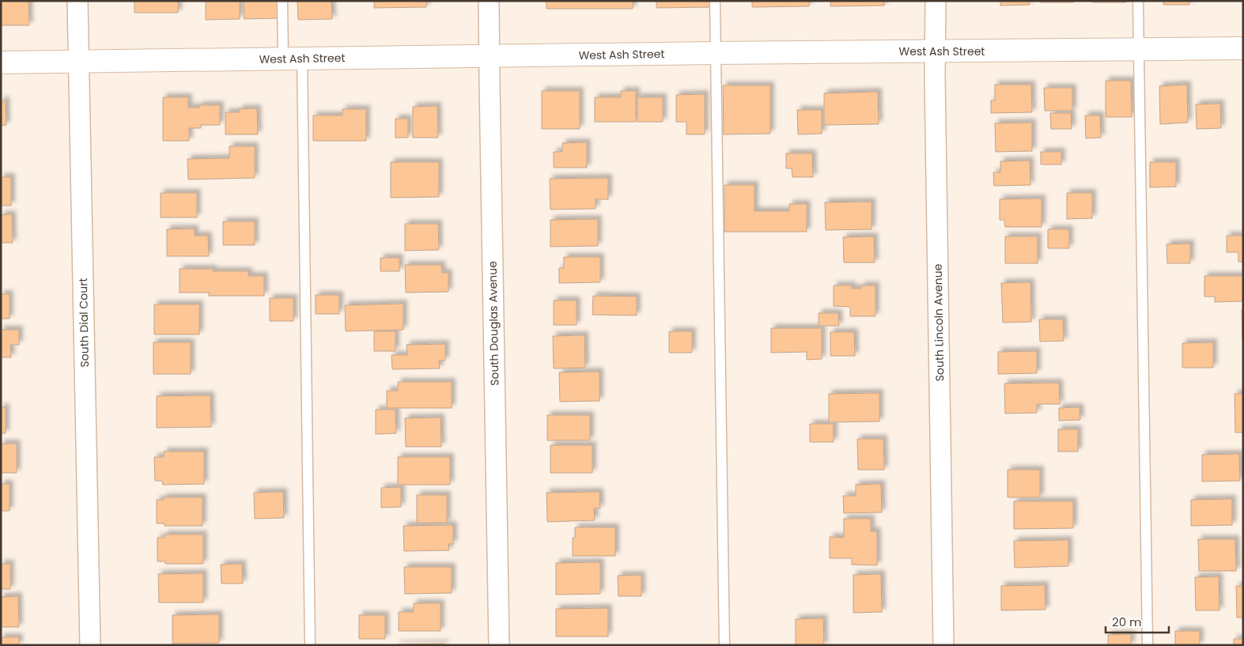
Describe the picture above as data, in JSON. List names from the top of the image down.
{
  "streets": {
    "street": [
      "West Ash Street",
      "South Dial Court",
      "South Lincoln Avenue",
      "South Douglas Avenue"
    ]
  },
  "crossings": [
    ["West Ash Street", "South Dial Court"],
    ["West Ash Street", "South Lincoln Avenue"],
    ["West Ash Street", "South Douglas Avenue"]
  ],
  "scale_bar": "20 m"
}
